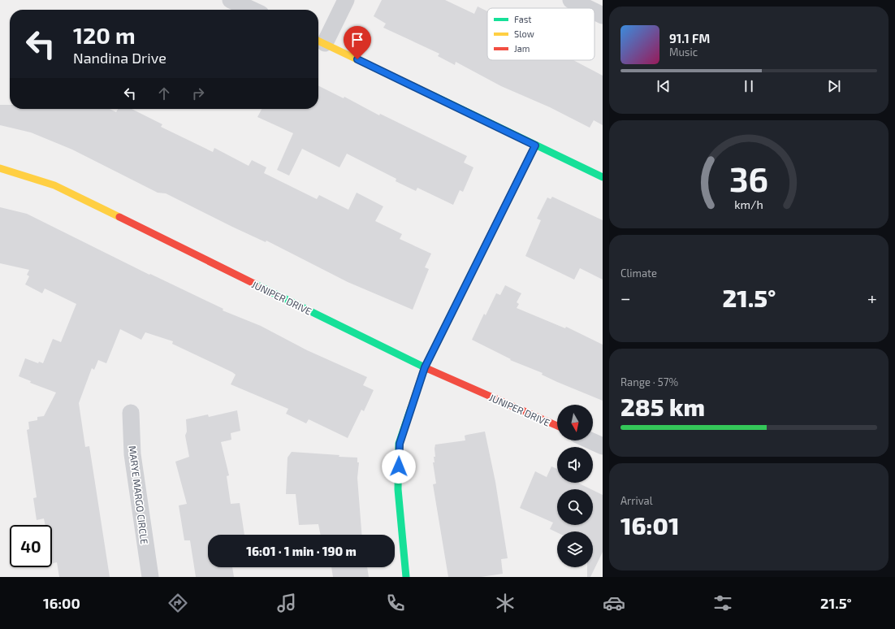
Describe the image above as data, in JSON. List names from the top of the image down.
{
  "streets": {
    "street": ["JUNIPER DRIVE", "MARYE MARGO CIRCLE"]
  },
  "legend": ["Fast", "Slow", "Jam"],
  "north": "bottom",
  "page": {
    "turn": ["120 m", "Nandina Drive"],
    "song": ["91.1 FM", "Music"],
    "tile": [
      "Climate",
      ["Range · 57%", "285 km"],
      ["Arrival", "16:01"]
    ],
    "heat": ["−", "21.5°", "+"],
    "limit": "40",
    "trip": "16:01 · 1 min · 190 m",
    "tabs": ["16:00", "21.5°"],
    "gauge": ["36", "km/h"]
  }
}
